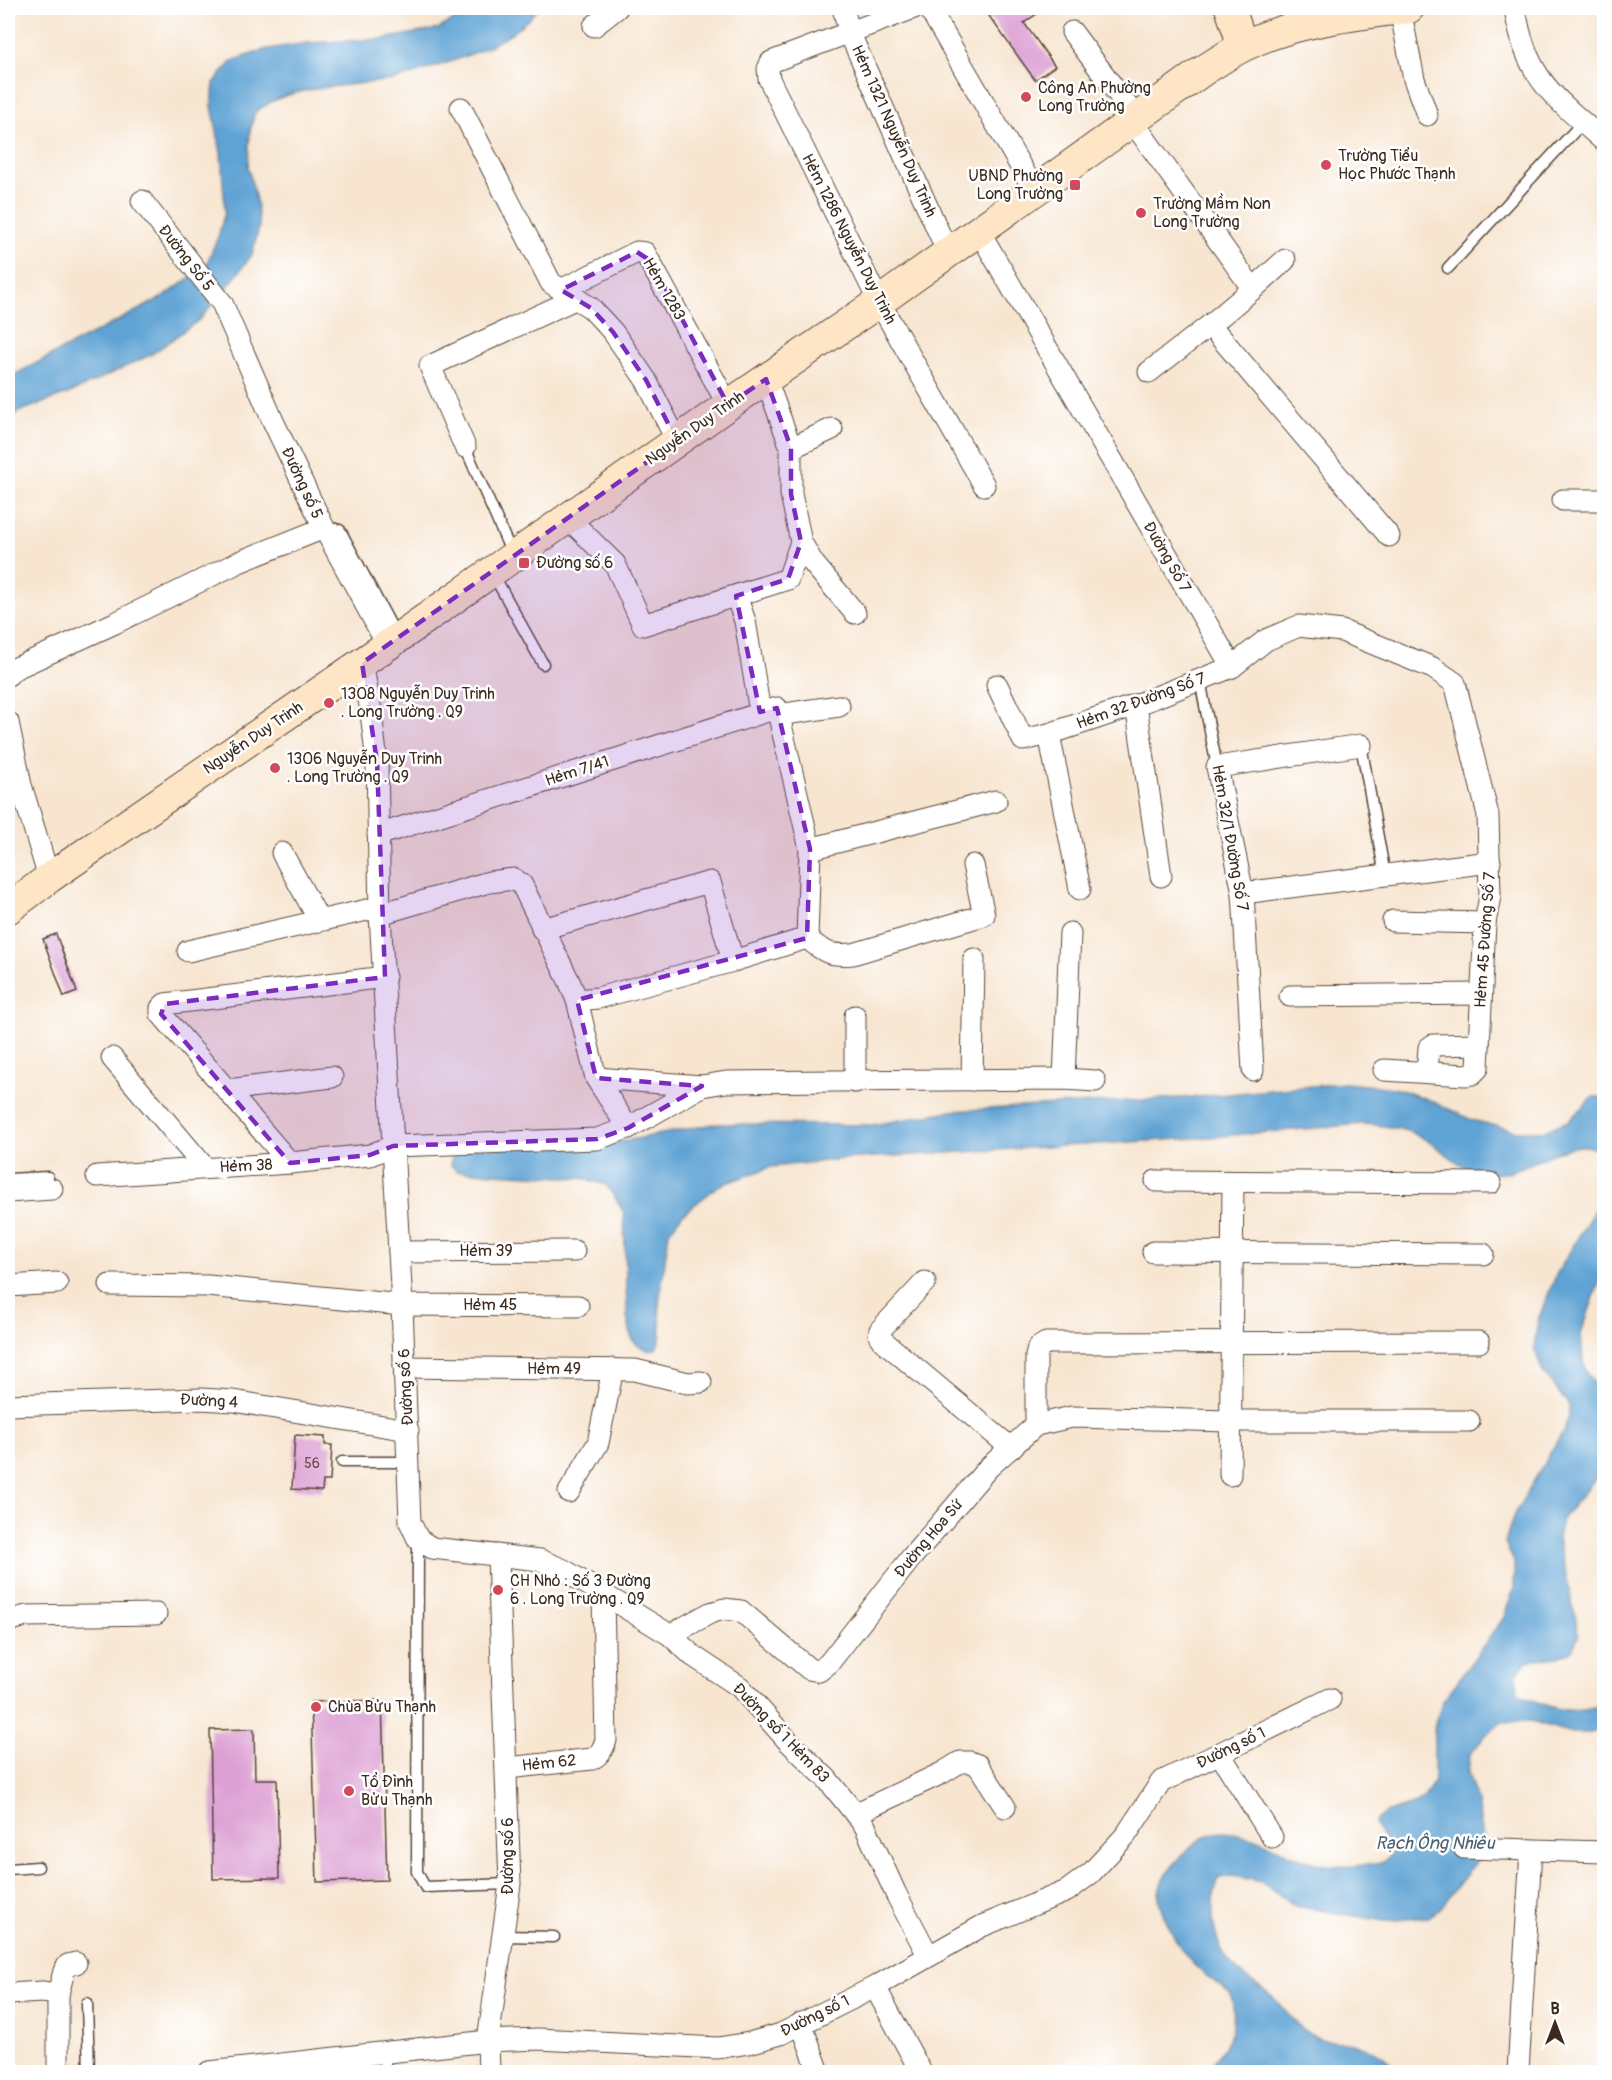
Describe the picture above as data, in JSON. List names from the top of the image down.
{
  "streets": {
    "main road": ["Nguyễn Duy Trinh"],
    "street": [
      "Hẻm 1321 Nguyễn Duy Trinh",
      "Hẻm 1286 Nguyễn Duy Trinh",
      "Đường Số 5",
      "Hẻm 1283",
      "Đường số 5",
      "Đường Số 7",
      "Hẻm 32 Đường Số 7",
      "Hẻm 7/41",
      "Hẻm 32/1 Đường Số 7",
      "Hẻm 45 Đường Số 7",
      "Hẻm 38",
      "Hẻm 39",
      "Hẻm 45",
      "Hẻm 49",
      "Đường số 6",
      "Đường 4",
      "Đường Hoa Sứ",
      "Đường số 1 Hẻm 83",
      "Đường số 1",
      "Hẻm 62"
    ]
  },
  "crossings": [
    ["Hẻm 1321 Nguyễn Duy Trinh", "Hẻm 1286 Nguyễn Duy Trinh"],
    ["Hẻm 1321 Nguyễn Duy Trinh", "Nguyễn Duy Trinh"],
    ["Hẻm 1286 Nguyễn Duy Trinh", "Nguyễn Duy Trinh"],
    ["Đường Số 5", "Đường số 5"],
    ["Hẻm 1283", "Nguyễn Duy Trinh"],
    ["Nguyễn Duy Trinh", "Đường số 5"],
    ["Nguyễn Duy Trinh", "Đường Số 7"],
    ["Nguyễn Duy Trinh", "Đường số 6"],
    ["Đường Số 7", "Hẻm 32 Đường Số 7"],
    ["Đường Số 7", "Hẻm 45 Đường Số 7"],
    ["Hẻm 32 Đường Số 7", "Hẻm 32/1 Đường Số 7"],
    ["Hẻm 32 Đường Số 7", "Hẻm 45 Đường Số 7"],
    ["Hẻm 7/41", "Đường số 6"],
    ["Hẻm 38", "Đường số 6"],
    ["Hẻm 39", "Đường số 6"],
    ["Hẻm 45", "Đường số 6"],
    ["Hẻm 49", "Đường số 6"],
    ["Đường số 6", "Đường 4"],
    ["Đường số 6", "Đường số 1 Hẻm 83"],
    ["Đường số 6", "Đường số 1"],
    ["Đường số 6", "Hẻm 62"],
    ["Đường Hoa Sứ", "Đường số 1 Hẻm 83"],
    ["Đường số 1 Hẻm 83", "Đường số 1"],
    ["Đường số 1 Hẻm 83", "Hẻm 62"]
  ],
  "water": ["Rạch Ông Nhiêu"],
  "places": {
    "other": [
      "Công An Phường Long Trường",
      "Trường Tiểu Học Phước Thạnh",
      "Trường Mầm Non Long Trường",
      "1308 Nguyễn Duy Trinh . Long Trường . Q9",
      "1306 Nguyễn Duy Trinh . Long Trường . Q9",
      "CH Nhỏ : Số 3 Đường 6 . Long Trường . Q9",
      "Chùa Bửu Thạnh",
      "Tổ Đình Bửu Thạnh"
    ],
    "transit": ["UBND Phường Long Trường", "Đường số 6"]
  },
  "house_numbers": ["56"],
  "north": "top"
}
